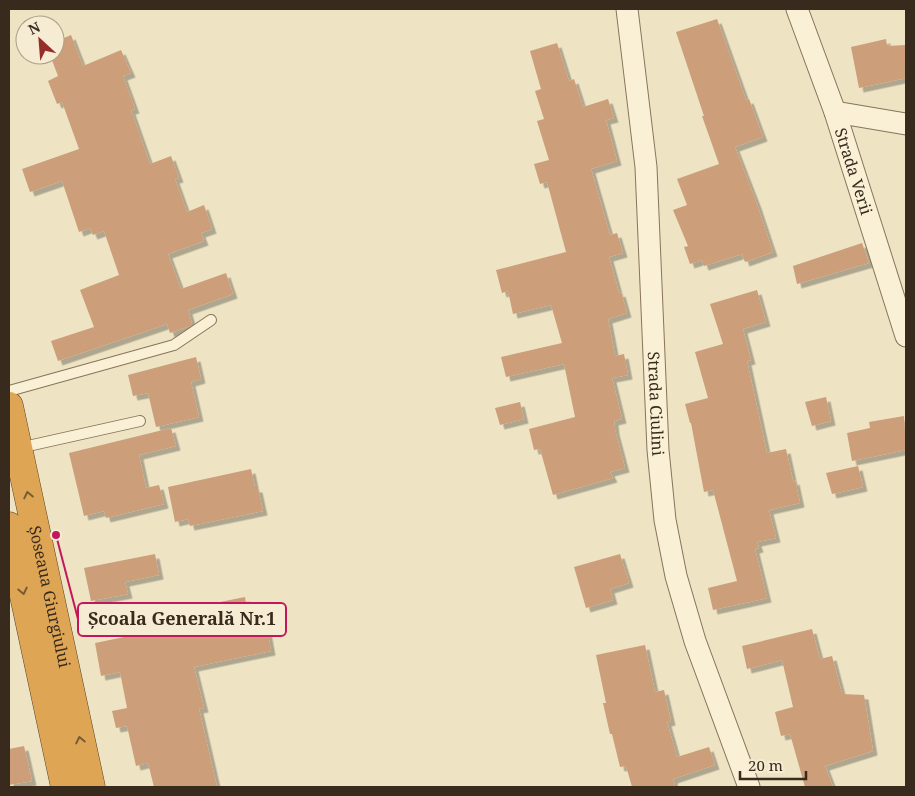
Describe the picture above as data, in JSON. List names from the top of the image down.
{
  "streets": {
    "highway": ["Șoseaua Giurgiului"],
    "street": ["Strada Verii", "Strada Ciulini"]
  },
  "places": ["Școala Generală Nr.1"],
  "scale_bar": "20 m",
  "north": "top left"
}
